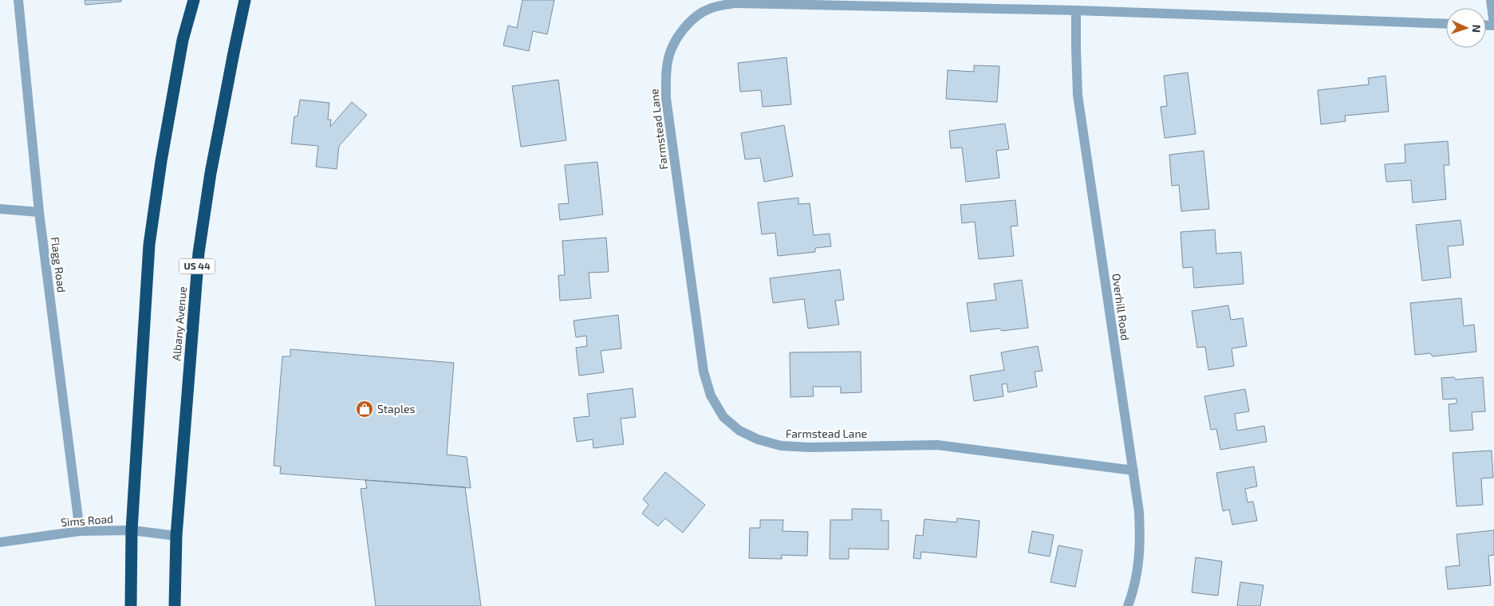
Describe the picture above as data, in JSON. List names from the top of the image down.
{
  "streets": {
    "highway": ["US 44", "Albany Avenue"],
    "street": [
      "Farmstead Lane",
      "Flagg Road",
      "Overhill Road",
      "Sims Road"
    ]
  },
  "crossings": [
    ["Farmstead Lane", "Overhill Road"],
    ["Flagg Road", "Sims Road"],
    ["Albany Avenue", "Sims Road"]
  ],
  "places": {
    "shop": ["Staples"]
  },
  "north": "right"
}
